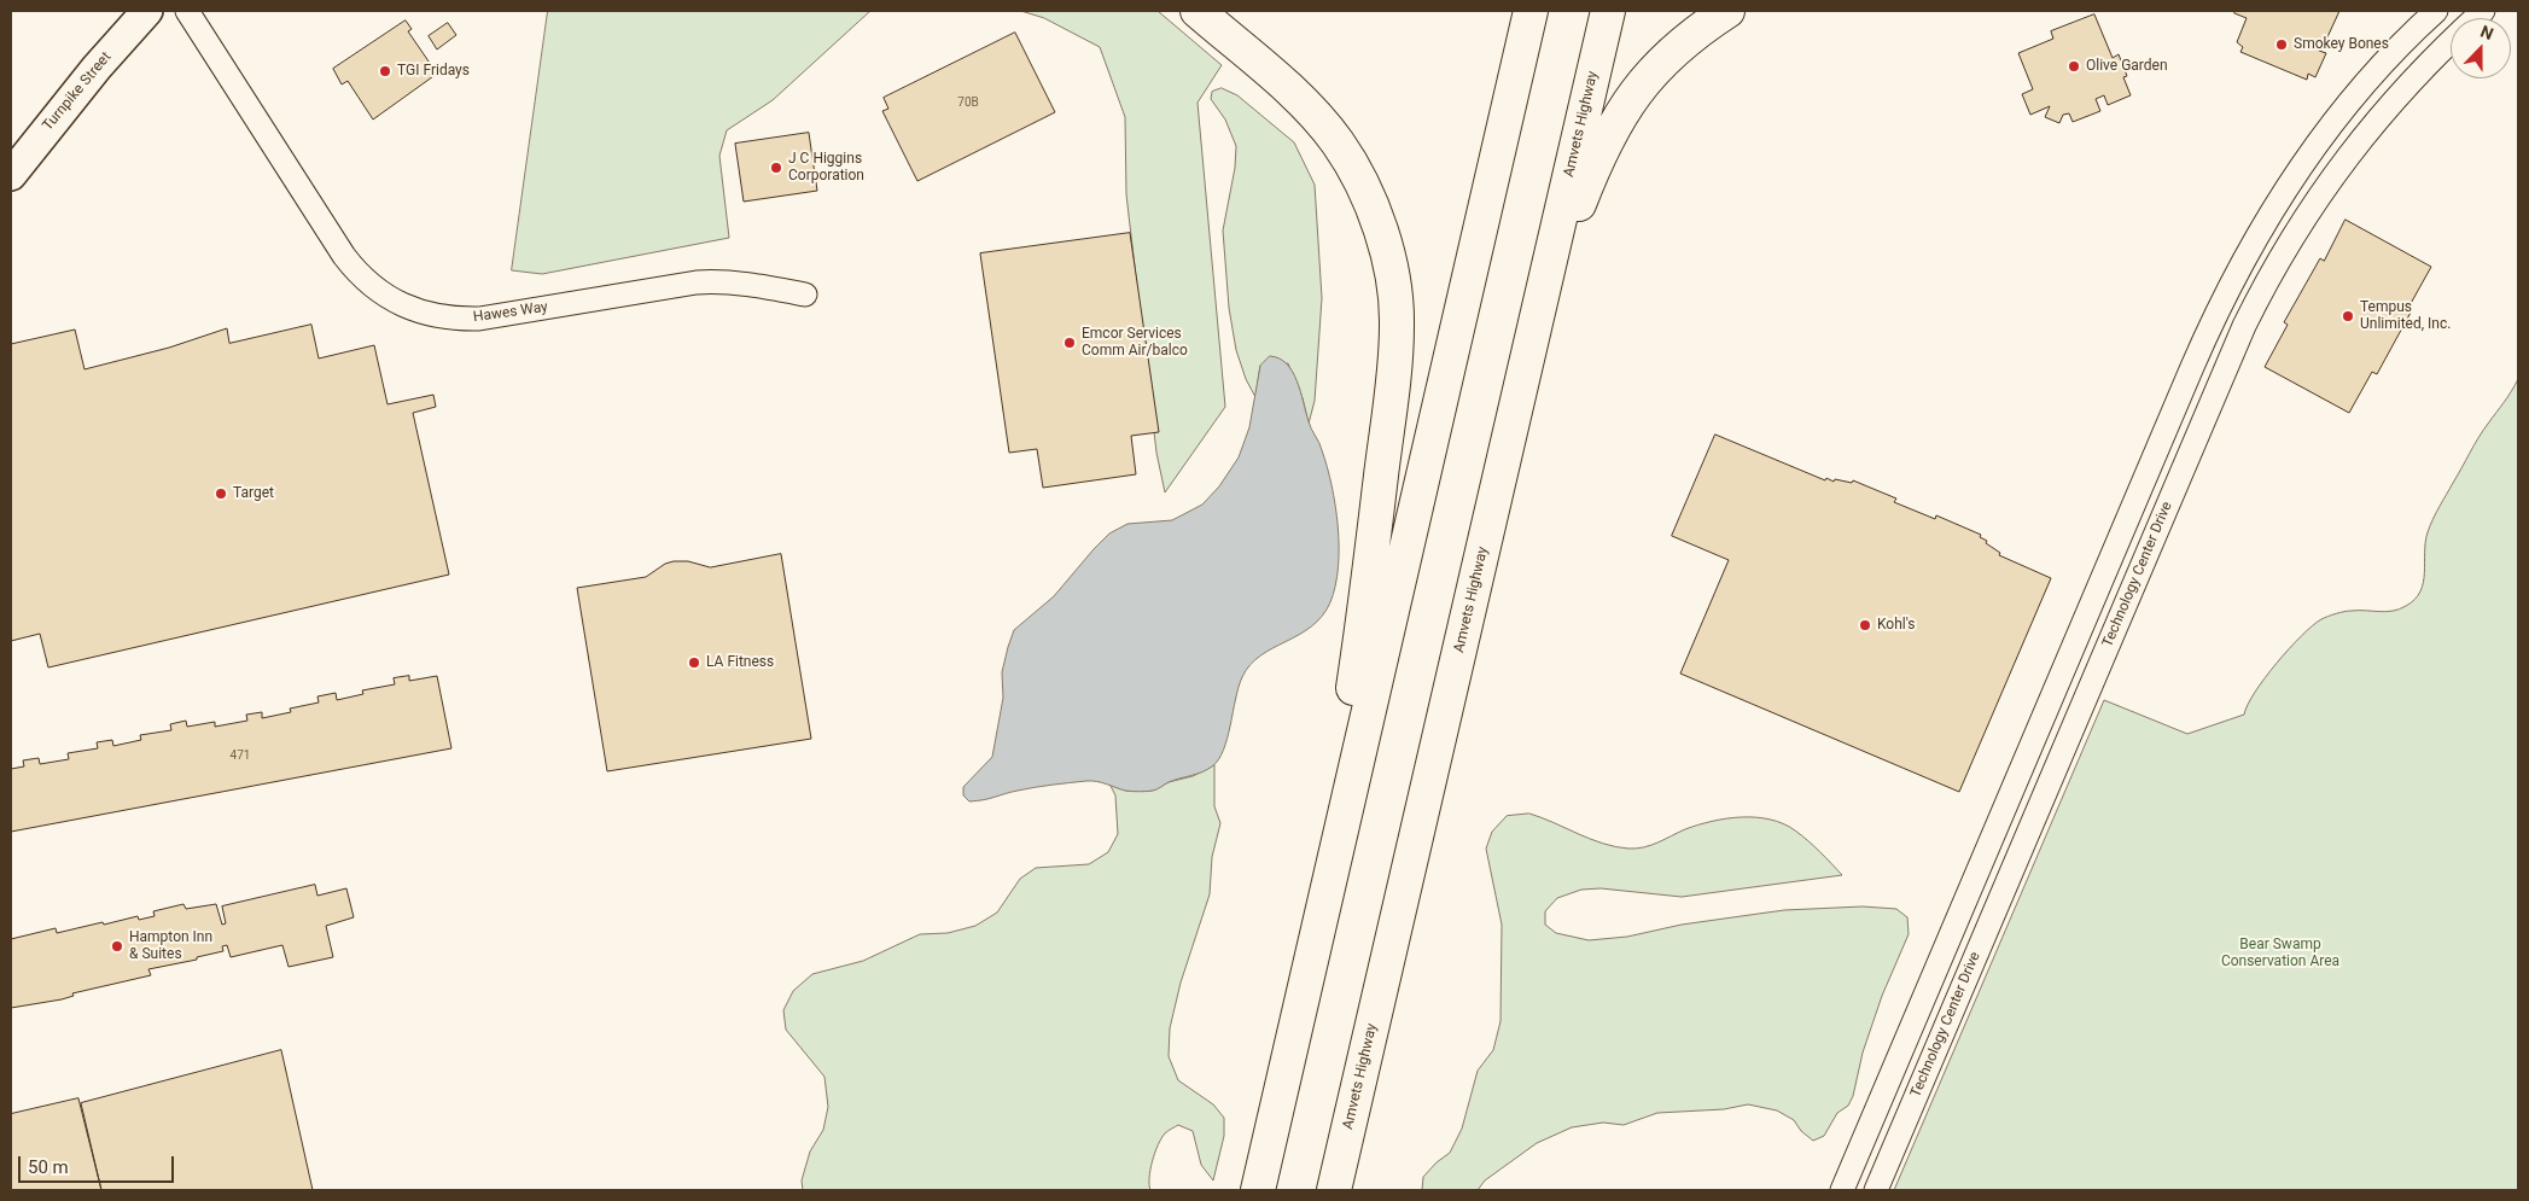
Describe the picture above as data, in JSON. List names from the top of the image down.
{
  "streets": {
    "highway": ["Amvets Highway"],
    "main road": ["Turnpike Street"],
    "street": ["Hawes Way", "Technology Center Drive"]
  },
  "parks": ["Bear Swamp Conservation Area"],
  "places": [
    "Smokey Bones",
    "Olive Garden",
    "TGI Fridays",
    "J C Higgins Corporation",
    "Tempus Unlimited, Inc.",
    "Emcor Services Comm Air/balco",
    "Target",
    "Kohl's",
    "LA Fitness",
    "Hampton Inn & Suites"
  ],
  "house_numbers": ["70B", "471"],
  "scale_bar": "50 m",
  "north": "top"
}
